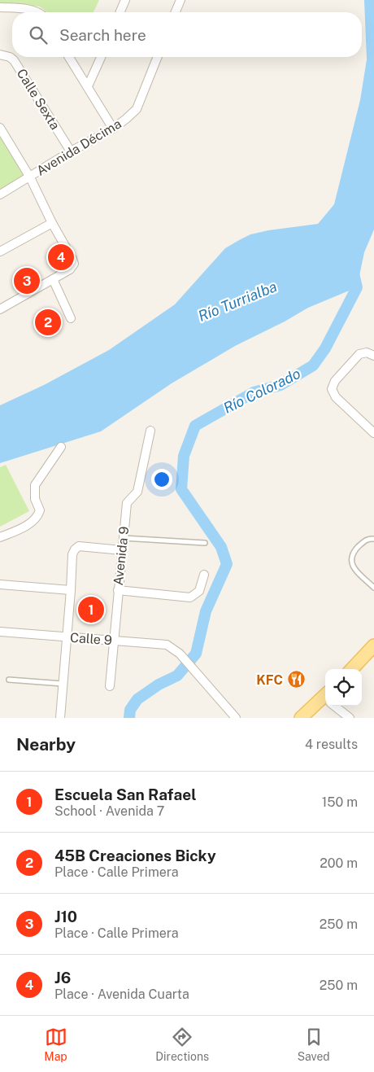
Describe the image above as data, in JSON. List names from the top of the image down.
{
  "streets": {
    "street": [
      "Calle Sexta",
      "Avenida Décima",
      "Avenida 9",
      "Calle 9"
    ]
  },
  "crossings": [
    ["Calle Sexta", "Avenida Décima"],
    ["Avenida 9", "Calle 9"]
  ],
  "water": ["Río Turrialba", "Río Colorado"],
  "places": {
    "restaurant": ["KFC"]
  },
  "page": {
    "search": "Search here",
    "pins": [
      "4",
      "3",
      "2",
      "1"
    ],
    "heading": ["Nearby", "4 results"],
    "list": [
      {
        "mark": "1",
        "name": "Escuela San Rafael",
        "note": "School · Avenida 7",
        "value": "150 m"
      },
      {
        "mark": "2",
        "name": "45B Creaciones Bicky",
        "note": "Place · Calle Primera",
        "value": "200 m"
      },
      {
        "mark": "3",
        "name": "J10",
        "note": "Place · Calle Primera",
        "value": "250 m"
      },
      {
        "mark": "4",
        "name": "J6",
        "note": "Place · Avenida Cuarta",
        "value": "250 m"
      }
    ],
    "nav": ["Map", "Directions", "Saved"]
  }
}
